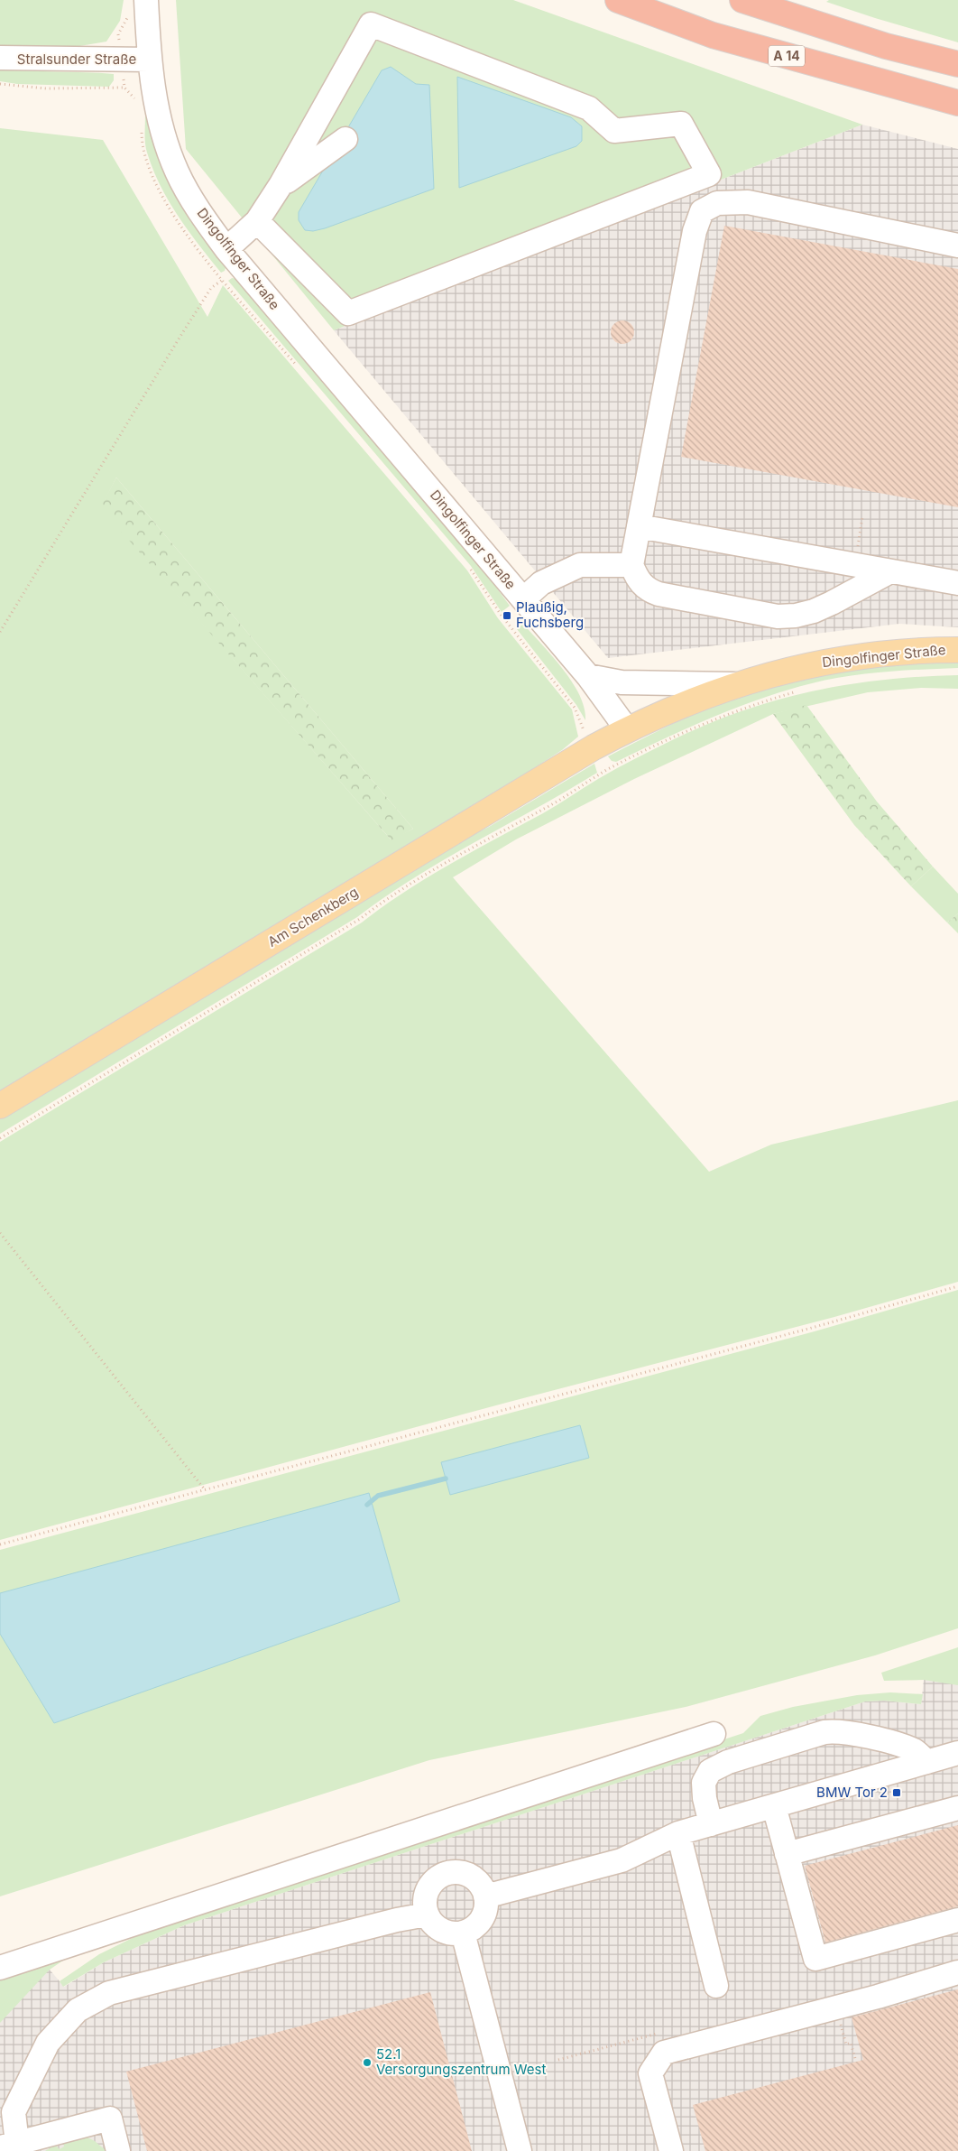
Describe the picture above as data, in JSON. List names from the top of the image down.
{
  "streets": {
    "highway": ["A 14"],
    "main road": ["Dingolfinger Straße", "Am Schenkberg"],
    "street": ["Stralsunder Straße"]
  },
  "crossings": [
    ["Stralsunder Straße", "Dingolfinger Straße"],
    ["Dingolfinger Straße", "Am Schenkberg"]
  ],
  "places": {
    "transit": ["Plaußig, Fuchsberg", "BMW Tor 2"],
    "other": ["52.1 Versorgungszentrum West"]
  }
}
